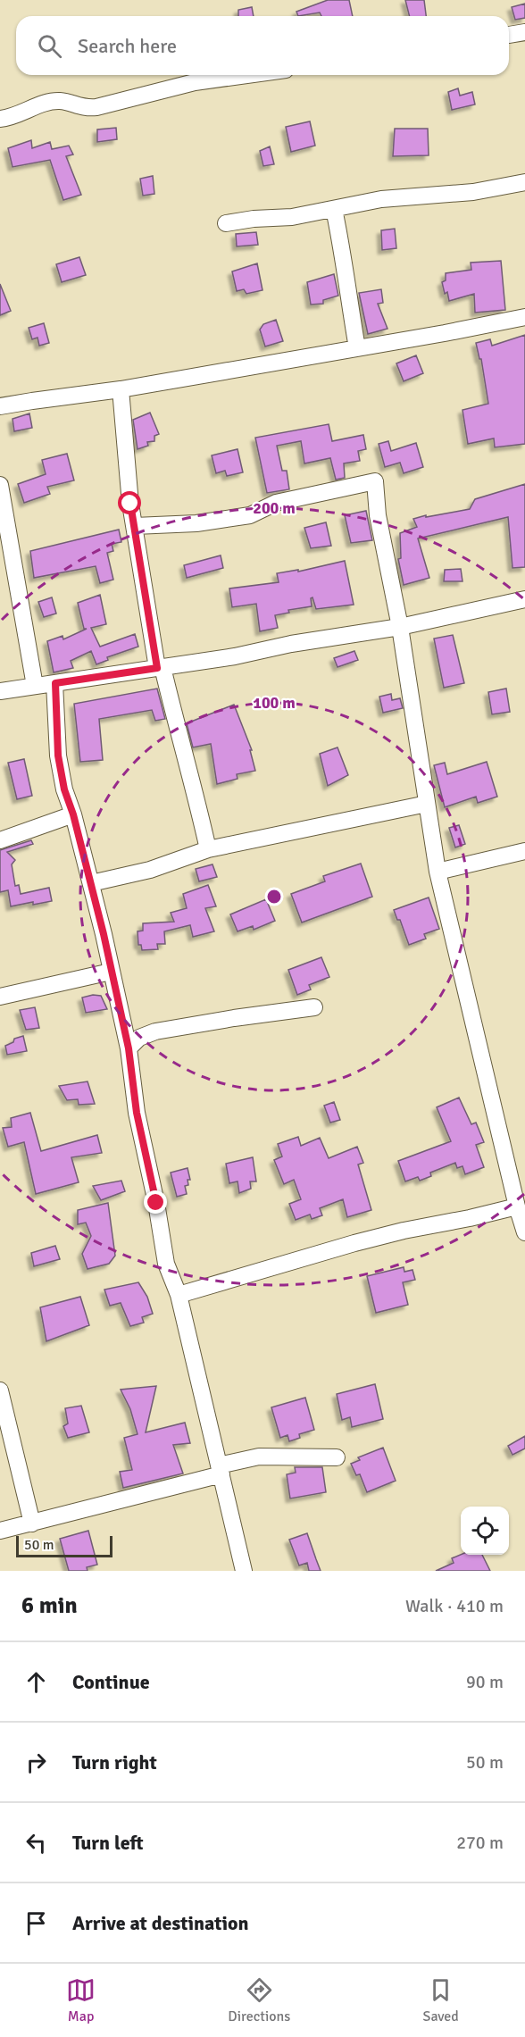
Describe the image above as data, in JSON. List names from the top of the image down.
{
  "scale_bar": "50 m",
  "page": {
    "search": "Search here",
    "scale": "50 m",
    "heading": ["6 min", "Walk · 410 m"],
    "list": [
      ["Continue", "90 m"],
      ["Turn right", "50 m"],
      ["Turn left", "270 m"],
      "Arrive at destination"
    ],
    "nav": ["Map", "Directions", "Saved"]
  },
  "rings": ["200 m", "100 m"]
}
